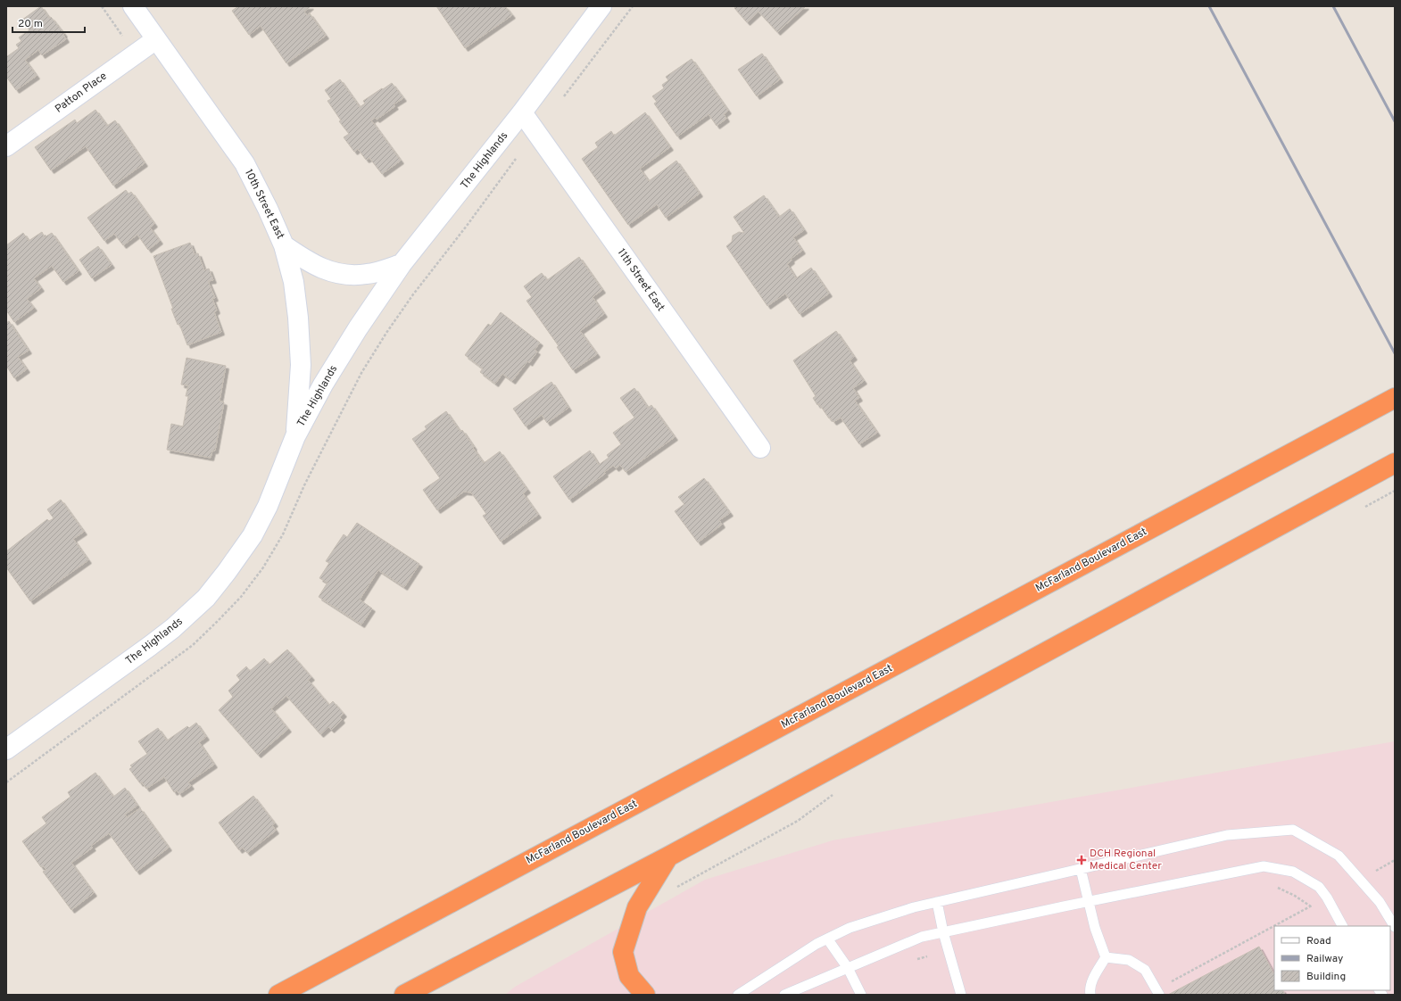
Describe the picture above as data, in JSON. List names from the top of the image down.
{
  "streets": {
    "highway": ["McFarland Boulevard East"],
    "street": [
      "Patton Place",
      "The Highlands",
      "10th Street East",
      "11th Street East"
    ]
  },
  "crossings": [
    ["Patton Place", "10th Street East"],
    ["The Highlands", "10th Street East"],
    ["The Highlands", "11th Street East"]
  ],
  "places": {
    "health": ["DCH Regional Medical Center"]
  },
  "legend": ["Road", "Railway", "Building"],
  "scale_bar": "20 m"
}
